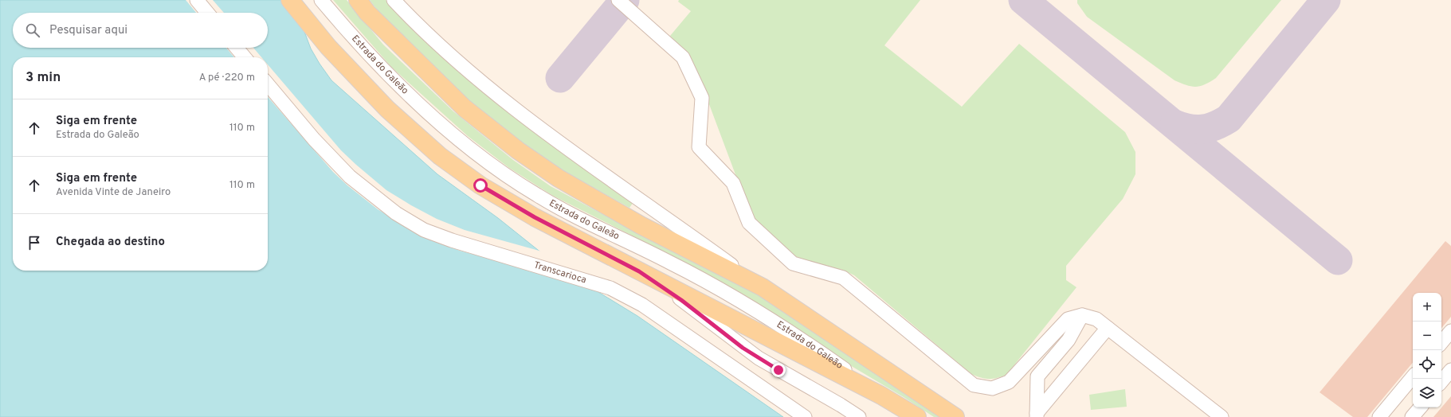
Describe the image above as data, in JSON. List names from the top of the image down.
{
  "streets": {
    "main road": ["Estrada do Galeão"],
    "street": ["Transcarioca"]
  },
  "page": {
    "search": "Pesquisar aqui",
    "heading": ["3 min", "A pé · 220 m"],
    "list": [
      ["Siga em frente", "Estrada do Galeão", "110 m"],
      ["Siga em frente", "Avenida Vinte de Janeiro", "110 m"],
      "Chegada ao destino"
    ],
    "map_buttons": ["+", "−"]
  }
}
